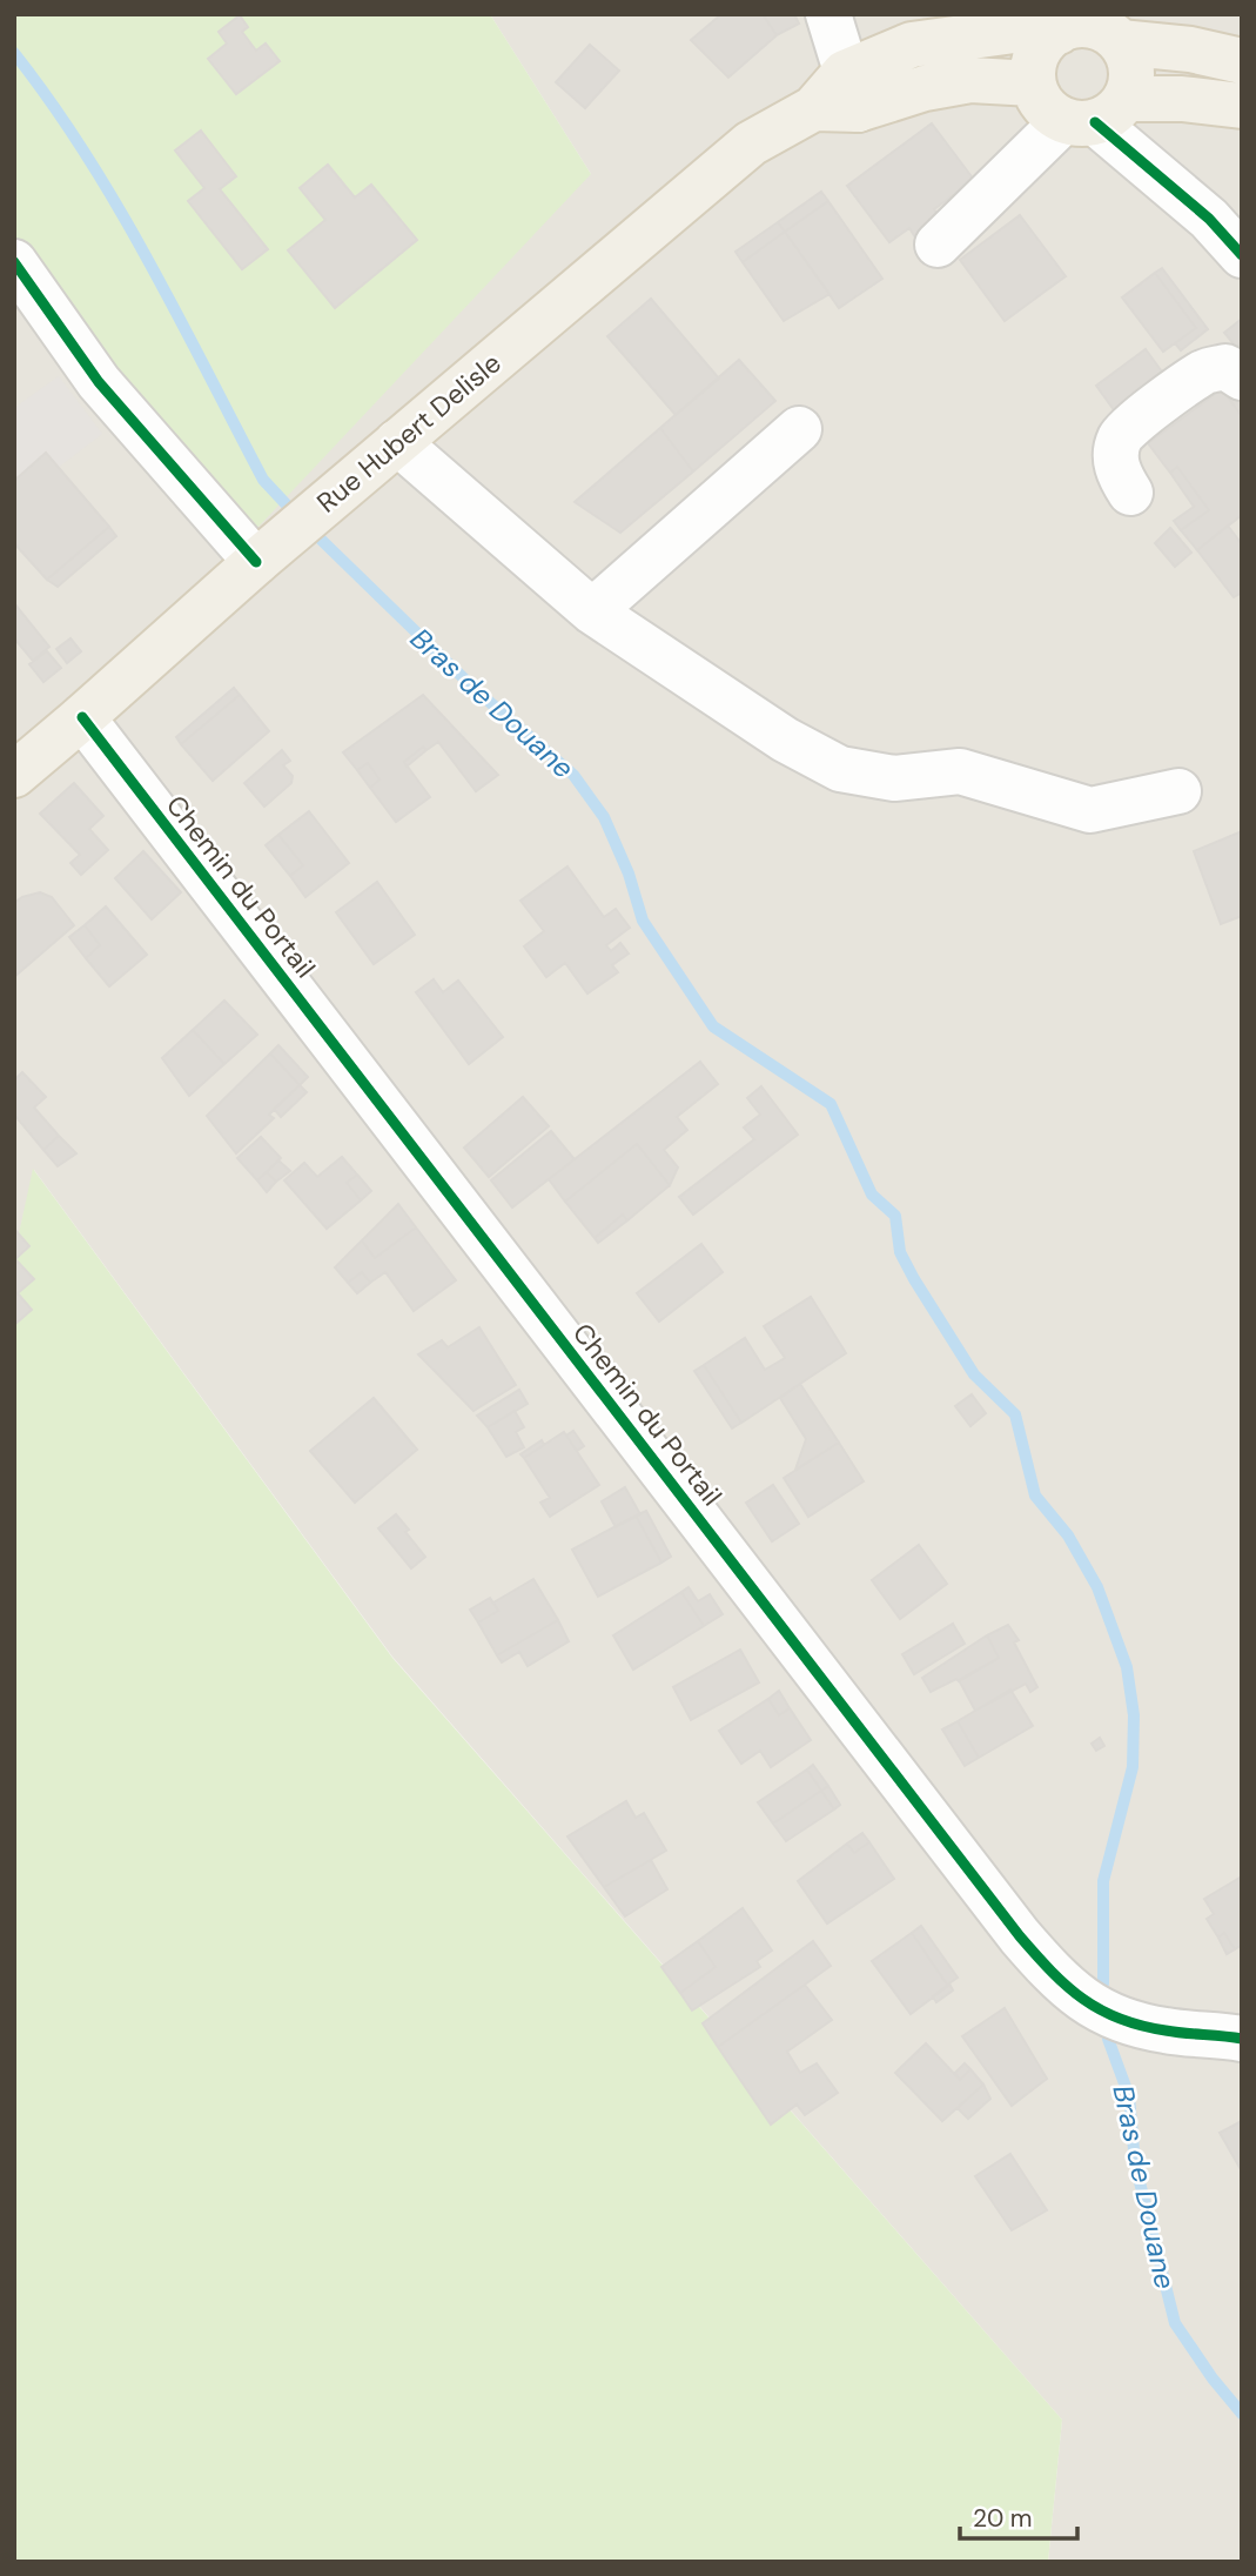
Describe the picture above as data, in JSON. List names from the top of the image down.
{
  "streets": {
    "main road": ["Rue Hubert Delisle"],
    "street": ["Chemin du Portail"]
  },
  "crossings": [
    ["Rue Hubert Delisle", "Chemin du Portail"]
  ],
  "water": ["Bras de Douane"],
  "scale_bar": "20 m"
}
